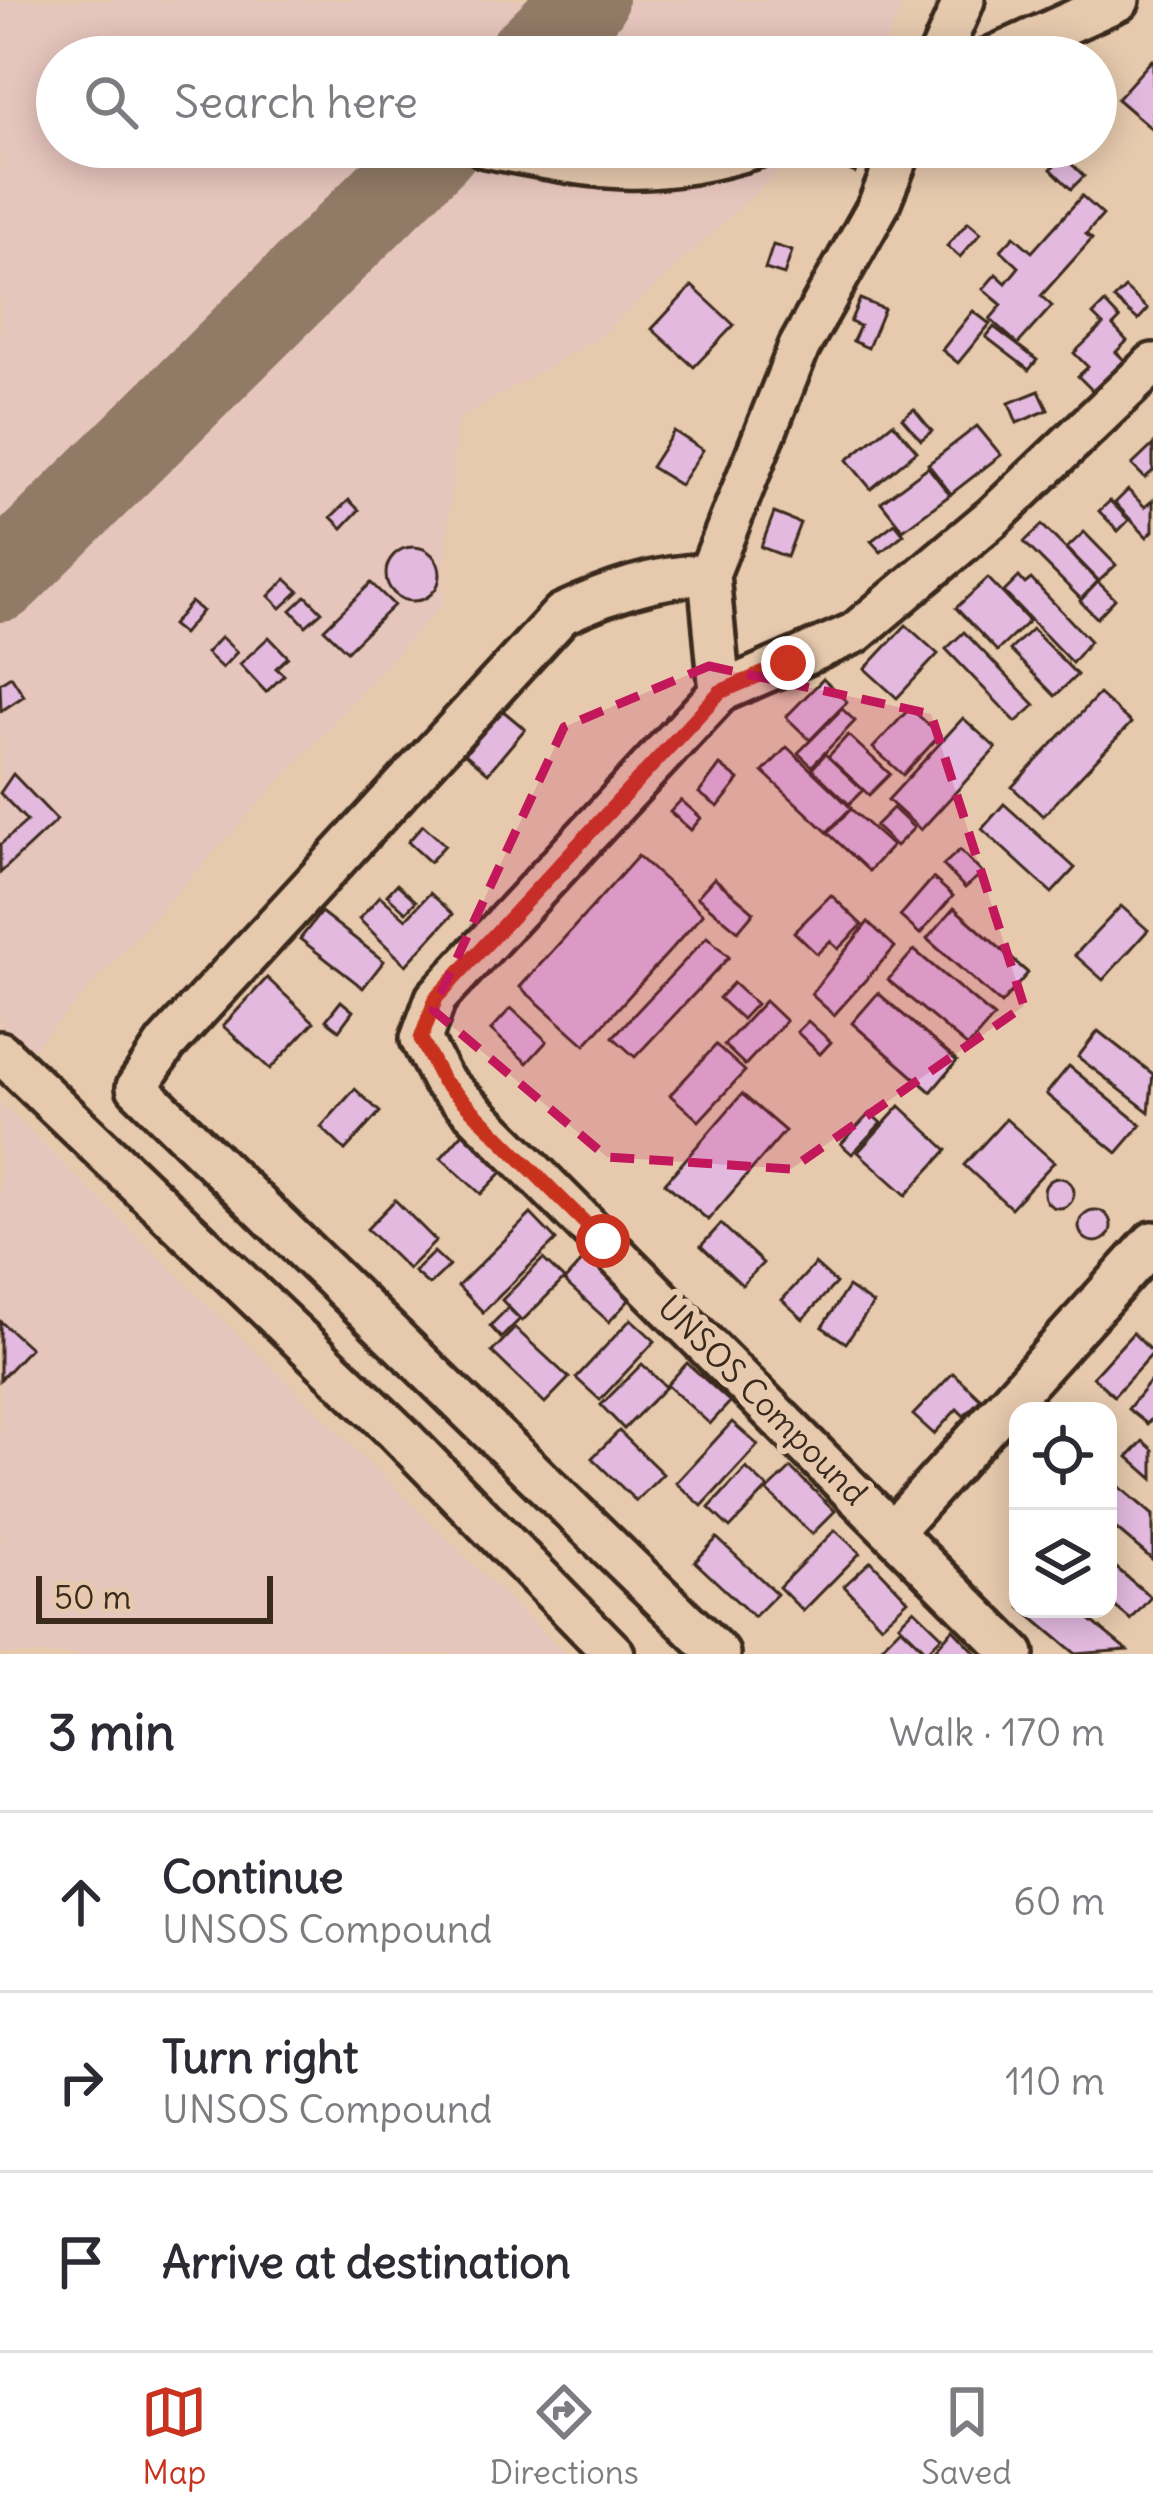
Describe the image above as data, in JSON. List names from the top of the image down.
{
  "streets": {
    "lane": ["UNSOS Compound"]
  },
  "scale_bar": "50 m",
  "page": {
    "search": "Search here",
    "scale": "50 m",
    "heading": ["3 min", "Walk · 170 m"],
    "list": [
      ["Continue", "UNSOS Compound", "60 m"],
      ["Turn right", "UNSOS Compound", "110 m"],
      "Arrive at destination"
    ],
    "nav": ["Map", "Directions", "Saved"]
  }
}
